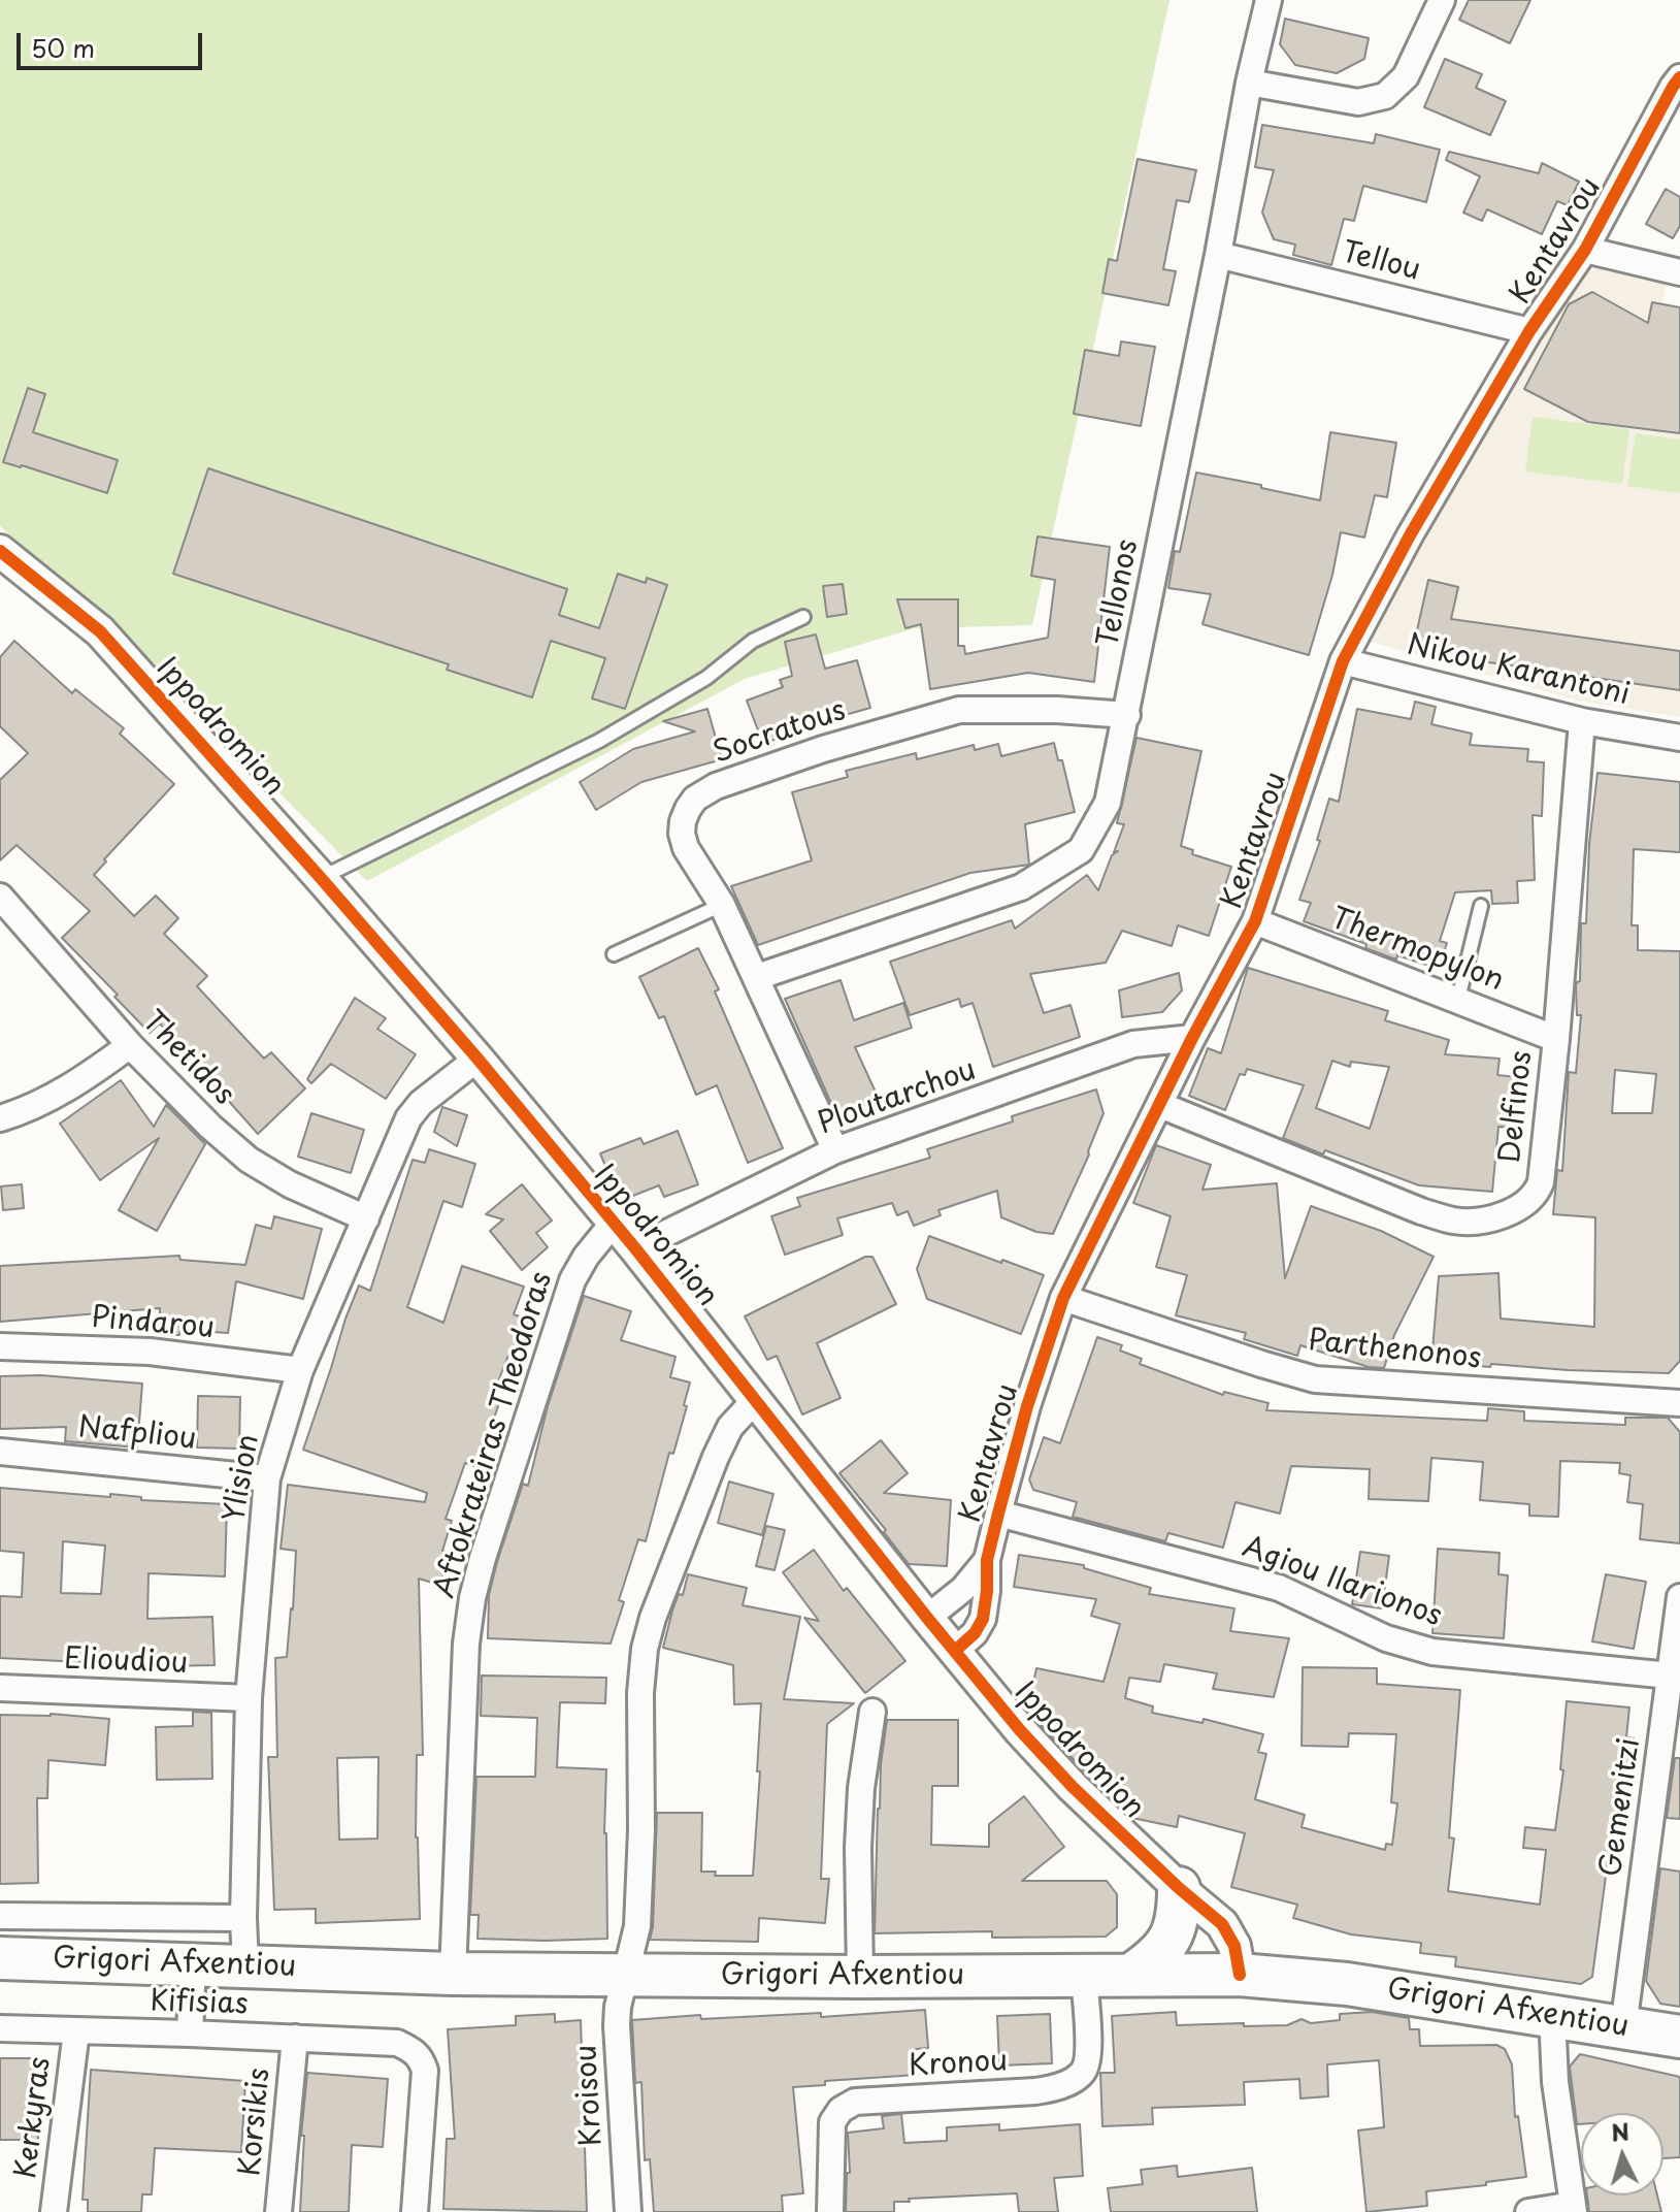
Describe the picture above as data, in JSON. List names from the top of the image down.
{
  "streets": {
    "main road": ["Grigori Afxentiou"],
    "street": [
      "Kentavrou",
      "Tellou",
      "Tellonos",
      "Nikou Karantoni",
      "Ippodromion",
      "Socratous",
      "Thermopylon",
      "Thetidos",
      "Ploutarchou",
      "Delfinos",
      "Pindarou",
      "Parthenonos",
      "Nafpliou",
      "Aftokrateiras Theodoras",
      "Ylision",
      "Agiou Ilarionos",
      "Elioudiou",
      "Gemenitzi",
      "Kifisias",
      "Kronou",
      "Kroisou",
      "Kerkyras",
      "Korsikis"
    ]
  },
  "crossings": [
    ["Kentavrou", "Tellou"],
    ["Kentavrou", "Nikou Karantoni"],
    ["Kentavrou", "Ippodromion"],
    ["Kentavrou", "Thermopylon"],
    ["Kentavrou", "Ploutarchou"],
    ["Kentavrou", "Delfinos"],
    ["Kentavrou", "Parthenonos"],
    ["Kentavrou", "Agiou Ilarionos"],
    ["Tellou", "Tellonos"],
    ["Tellonos", "Socratous"],
    ["Nikou Karantoni", "Delfinos"],
    ["Ippodromion", "Ploutarchou"],
    ["Ippodromion", "Aftokrateiras Theodoras"],
    ["Ippodromion", "Ylision"],
    ["Ippodromion", "Grigori Afxentiou"],
    ["Ippodromion", "Kroisou"],
    ["Socratous", "Ploutarchou"],
    ["Thermopylon", "Delfinos"],
    ["Thetidos", "Ylision"],
    ["Pindarou", "Ylision"],
    ["Nafpliou", "Ylision"],
    ["Aftokrateiras Theodoras", "Grigori Afxentiou"],
    ["Ylision", "Elioudiou"],
    ["Ylision", "Grigori Afxentiou"],
    ["Agiou Ilarionos", "Gemenitzi"],
    ["Gemenitzi", "Grigori Afxentiou"],
    ["Grigori Afxentiou", "Kronou"],
    ["Grigori Afxentiou", "Kroisou"],
    ["Kifisias", "Kerkyras"],
    ["Kifisias", "Korsikis"]
  ],
  "scale_bar": "50 m",
  "north": "top"
}
